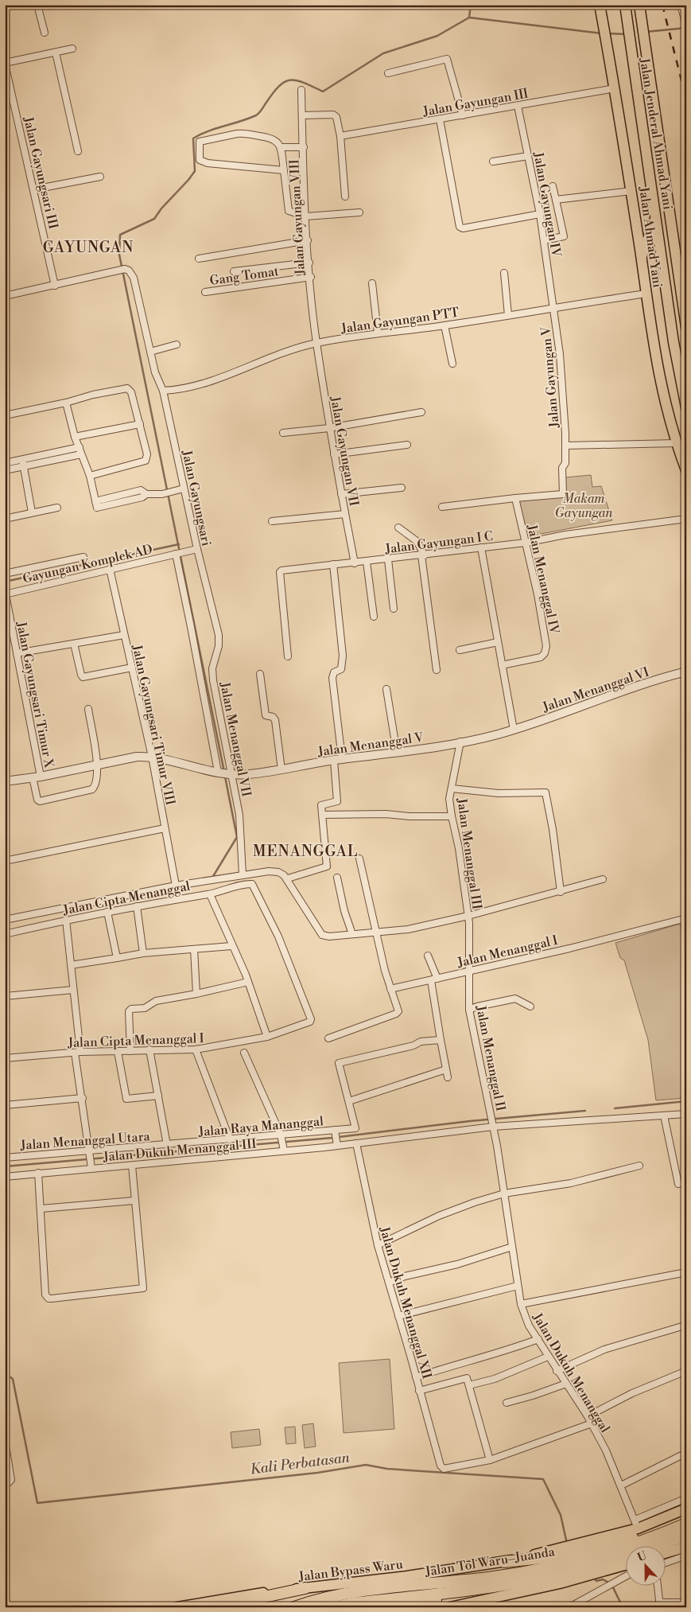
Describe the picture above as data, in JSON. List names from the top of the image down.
{
  "streets": {
    "highway": [
      "Jalan Jenderal Ahmad Yani",
      "Jalan Ahmad Yani",
      "Jalan Tol Waru–Juanda",
      "Jalan Bypass Waru"
    ],
    "street": [
      "Jalan Gayungan III",
      "Jalan Gayungsari III",
      "Jalan Gayungan IV",
      "Jalan Gayungan VIII",
      "Gang Tomat",
      "Jalan Gayungan PTT",
      "Jalan Gayungan V",
      "Jalan Gayungan VII",
      "Jalan Gayungsari",
      "Jalan Gayungan I C",
      "Gayungan Komplek AD",
      "Jalan Menanggal IV",
      "Jalan Menanggal VI",
      "Jalan Gayungsari Timur X",
      "Jalan Gayungsari Timur VIII",
      "Jalan Menanggal VII",
      "Jalan Menanggal V",
      "Jalan Menanggal III",
      "Jalan Cipta Menanggal",
      "Jalan Menanggal I",
      "Jalan Cipta Menanggal I",
      "Jalan Menanggal II",
      "Jalan Raya Mananggal",
      "Jalan Menanggal Utara",
      "Jalan Dukuh Menanggal III",
      "Jalan Dukuh Menanggal XII",
      "Jalan Dukuh Menanggal"
    ]
  },
  "crossings": [
    ["Jalan Gayungan III", "Jalan Gayungan IV"],
    ["Jalan Gayungan III", "Jalan Ahmad Yani"],
    ["Jalan Gayungsari III", "Jalan Gayungsari"],
    ["Jalan Gayungan IV", "Jalan Gayungan PTT"],
    ["Jalan Gayungan IV", "Jalan Gayungan V"],
    ["Jalan Gayungan VIII", "Gang Tomat"],
    ["Jalan Gayungan VIII", "Jalan Gayungan PTT"],
    ["Jalan Gayungan VIII", "Jalan Gayungan VII"],
    ["Jalan Ahmad Yani", "Jalan Gayungan PTT"],
    ["Jalan Gayungan PTT", "Jalan Gayungan V"],
    ["Jalan Gayungan PTT", "Jalan Gayungan VII"],
    ["Jalan Gayungan PTT", "Jalan Gayungsari"],
    ["Jalan Gayungan V", "Jalan Menanggal IV"],
    ["Jalan Gayungan VII", "Jalan Gayungan I C"],
    ["Jalan Gayungsari", "Gayungan Komplek AD"],
    ["Jalan Gayungsari", "Jalan Menanggal VII"],
    ["Jalan Gayungan I C", "Jalan Menanggal IV"],
    ["Gayungan Komplek AD", "Jalan Gayungsari Timur X"],
    ["Gayungan Komplek AD", "Jalan Gayungsari Timur VIII"],
    ["Jalan Menanggal VI", "Jalan Menanggal V"],
    ["Jalan Gayungsari Timur X", "Jalan Menanggal V"],
    ["Jalan Gayungsari Timur VIII", "Jalan Menanggal V"],
    ["Jalan Menanggal VII", "Jalan Menanggal V"],
    ["Jalan Menanggal V", "Jalan Menanggal III"],
    ["Jalan Menanggal III", "Jalan Menanggal I"],
    ["Jalan Menanggal III", "Jalan Menanggal II"],
    ["Jalan Cipta Menanggal", "Jalan Cipta Menanggal I"],
    ["Jalan Menanggal I", "Jalan Menanggal II"],
    ["Jalan Menanggal II", "Jalan Dukuh Menanggal"],
    ["Jalan Raya Mananggal", "Jalan Menanggal Utara"],
    ["Jalan Dukuh Menanggal III", "Jalan Dukuh Menanggal XII"]
  ],
  "districts": ["GAYUNGAN", "MENANGGAL"],
  "water": ["Kali Perbatasan"],
  "parks": ["Makam Gayungan"],
  "north": "top"
}
